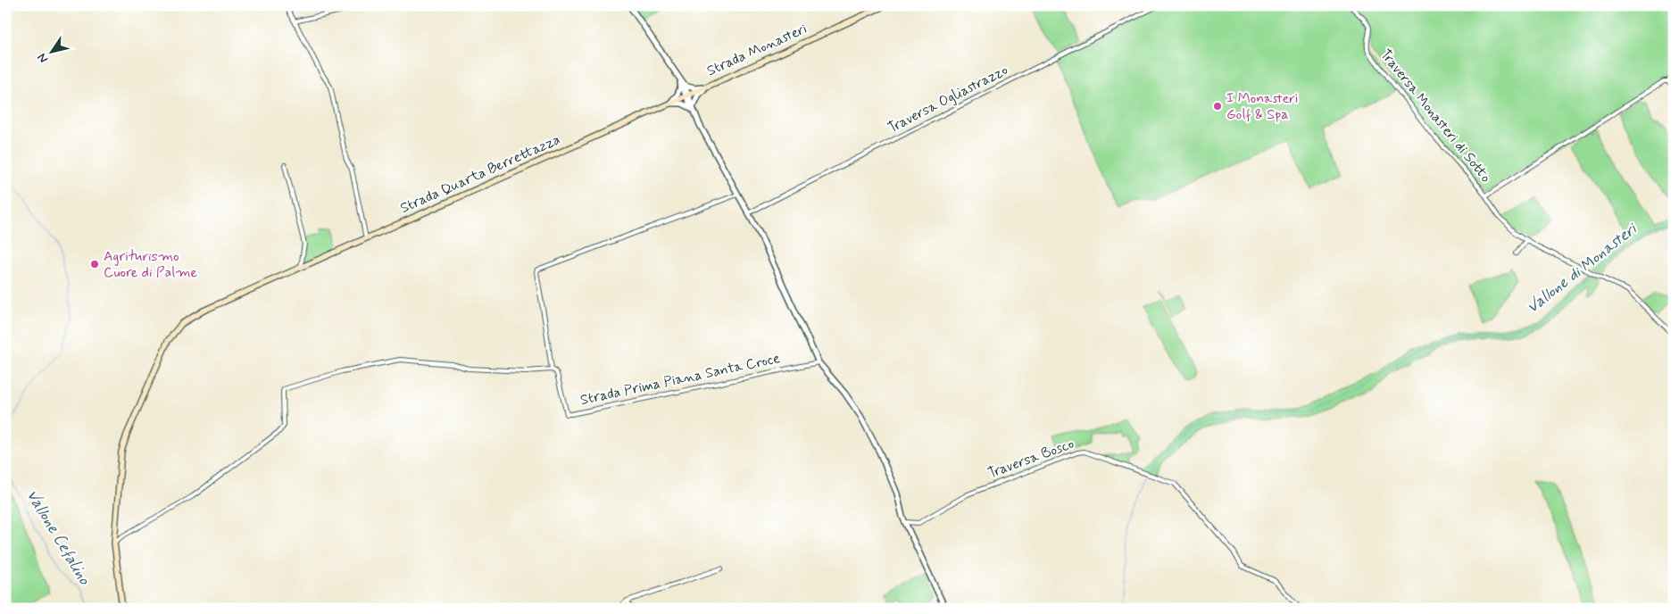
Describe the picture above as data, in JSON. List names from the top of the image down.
{
  "streets": {
    "main road": ["Strada Monasteri", "Strada Quarta Berrettazza"],
    "street": [
      "Traversa Ogliastrazzo",
      "Traversa Monasteri di Sotto",
      "Strada Prima Piana Santa Croce",
      "Traversa Bosco"
    ]
  },
  "crossings": [
    ["Strada Monasteri", "Strada Quarta Berrettazza"]
  ],
  "water": ["Vallone di Monasteri", "Vallone Cefalino"],
  "places": ["I Monasteri Golf & Spa", "Agriturismo Cuore di Palme"],
  "north": "bottom left"
}
